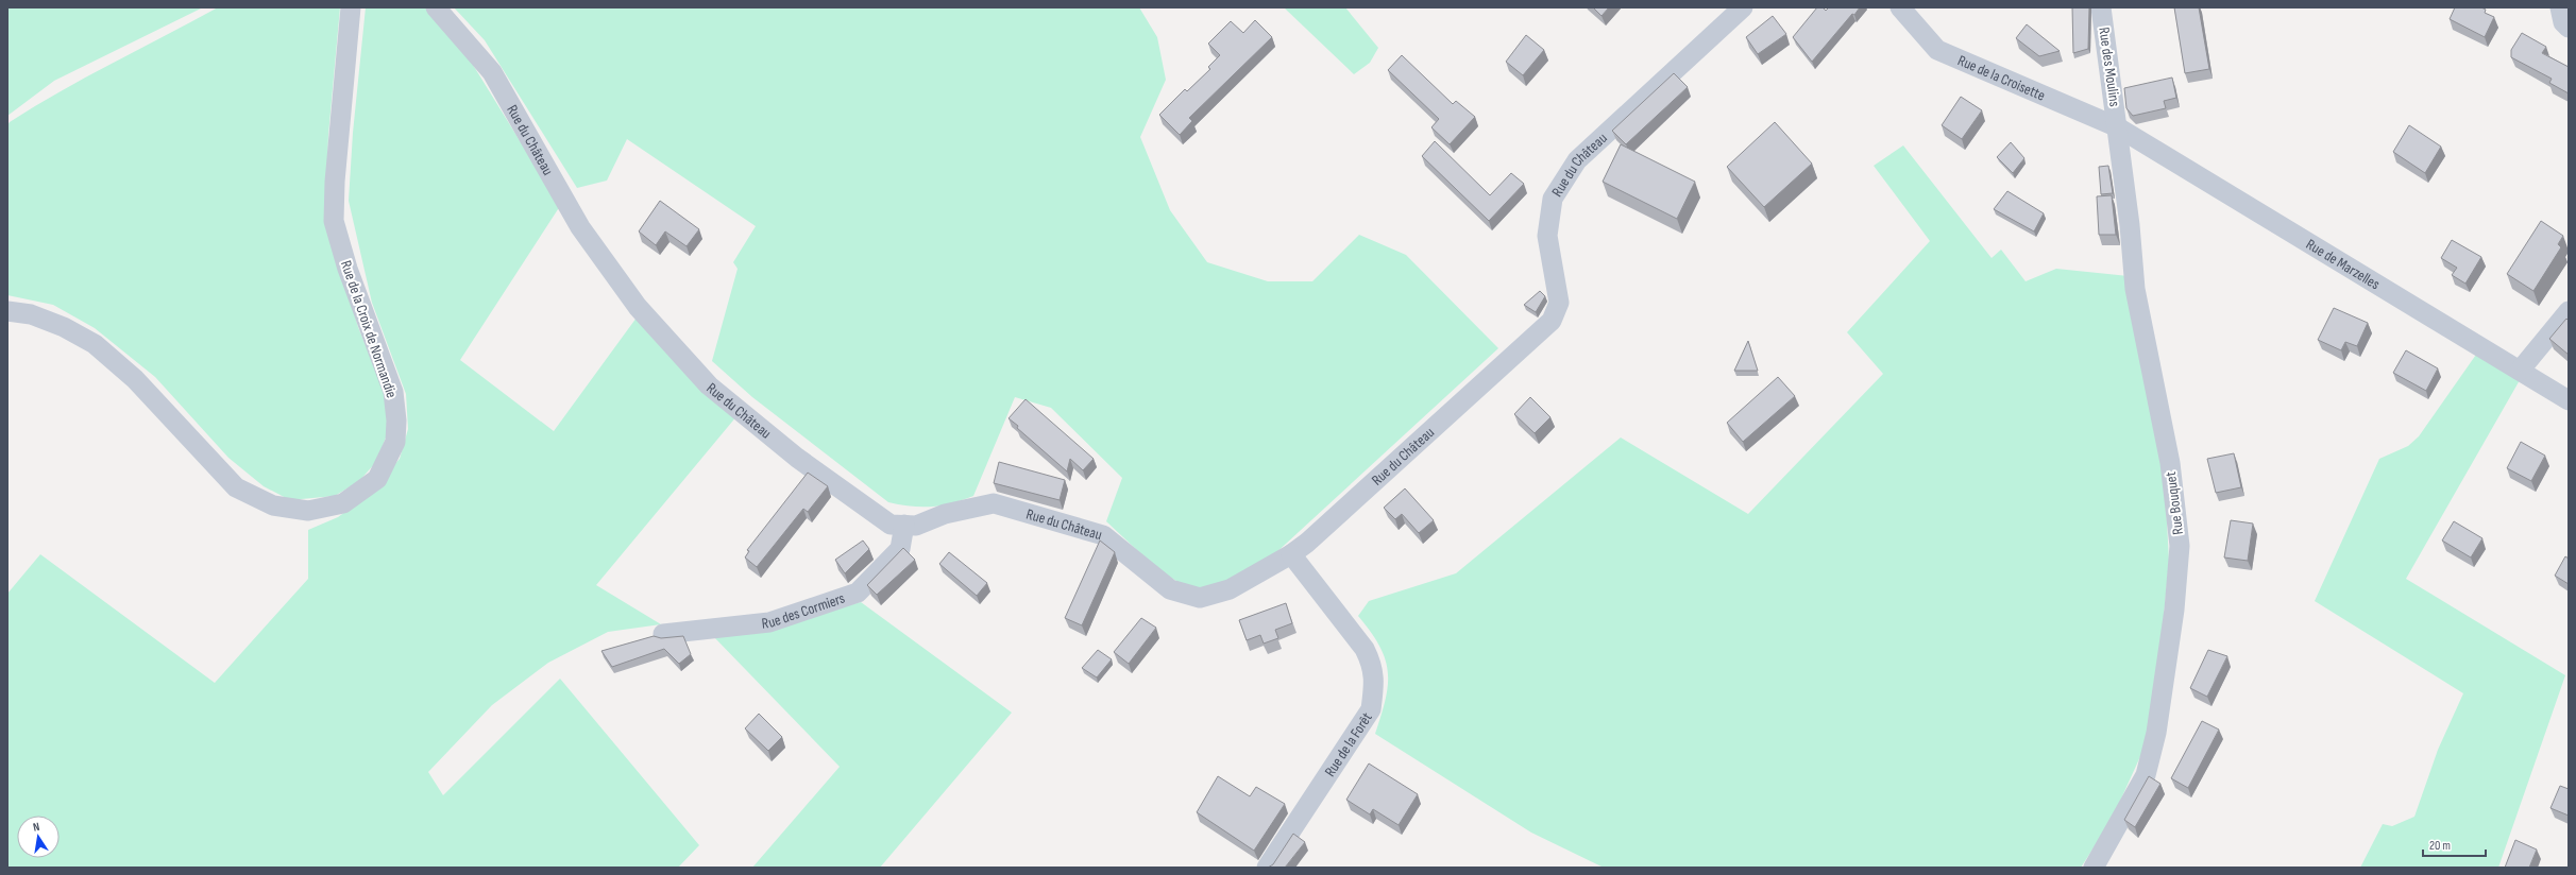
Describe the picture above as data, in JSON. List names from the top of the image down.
{
  "streets": {
    "street": [
      "Rue des Moulins",
      "Rue de la Croisette",
      "Rue du Château",
      "Rue de Marzelles",
      "Rue de la Croix de Normandie",
      "Rue Bouquet",
      "Rue des Cormiers",
      "Rue de la Forêt"
    ]
  },
  "crossings": [
    ["Rue des Moulins", "Rue de la Croisette"],
    ["Rue des Moulins", "Rue de Marzelles"],
    ["Rue des Moulins", "Rue Bouquet"],
    ["Rue de la Croisette", "Rue de Marzelles"],
    ["Rue de la Croisette", "Rue Bouquet"],
    ["Rue du Château", "Rue des Cormiers"],
    ["Rue du Château", "Rue de la Forêt"],
    ["Rue de Marzelles", "Rue Bouquet"]
  ],
  "scale_bar": "20 m",
  "north": "top"
}
